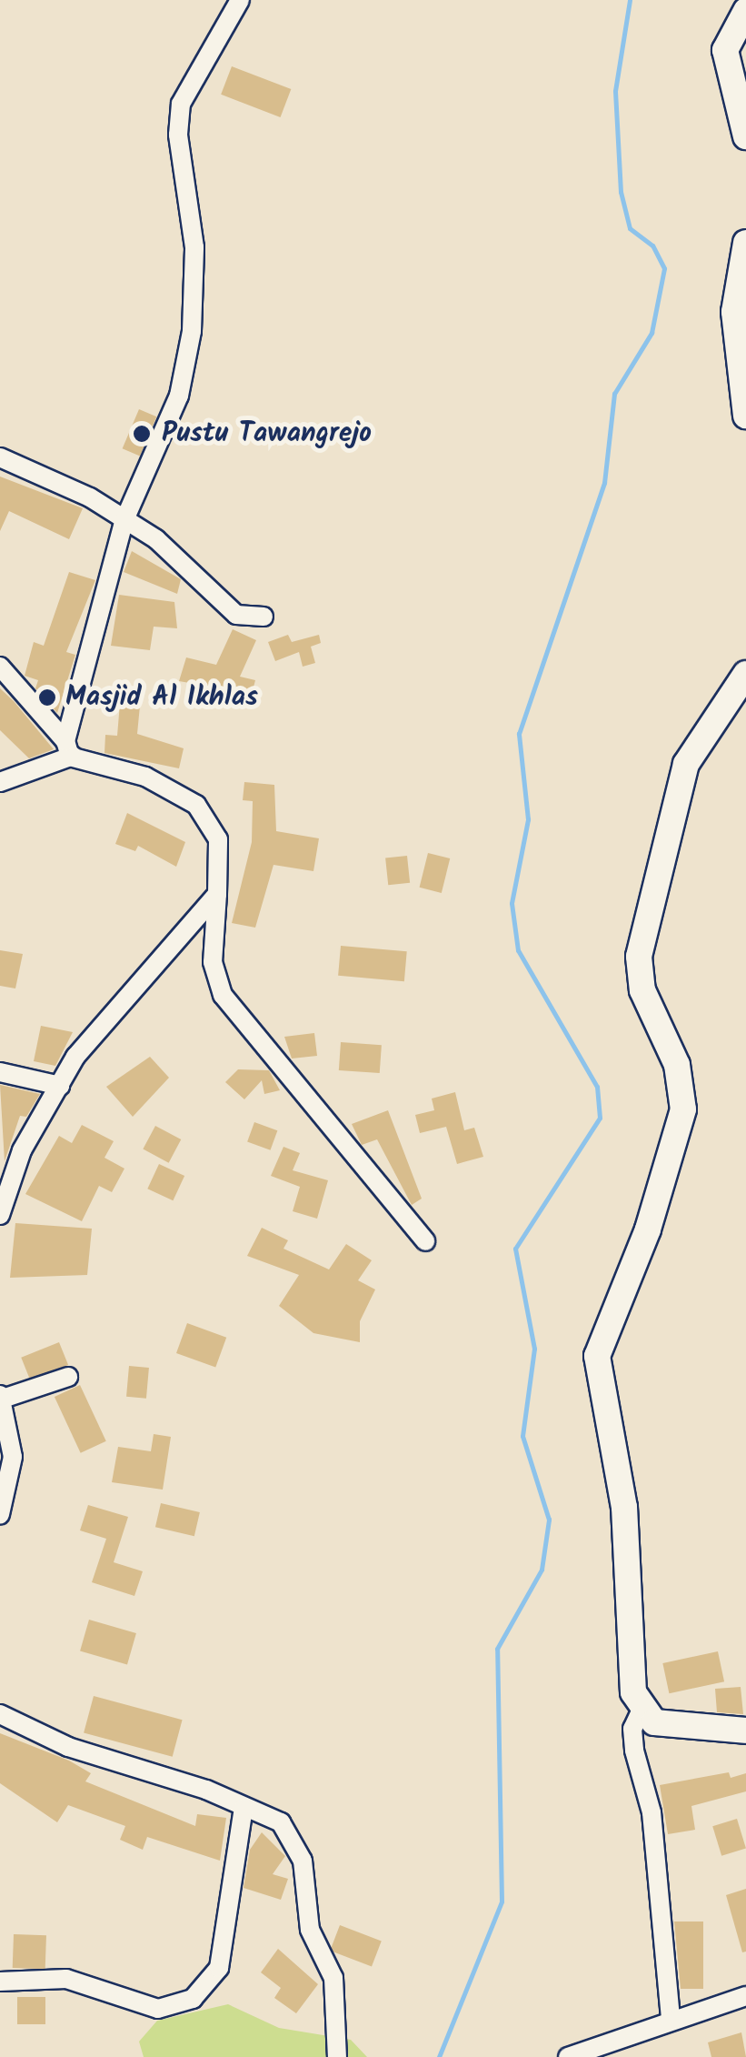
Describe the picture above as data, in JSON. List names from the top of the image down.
{
  "places": ["Pustu Tawangrejo", "Masjid Al Ikhlas"]
}
